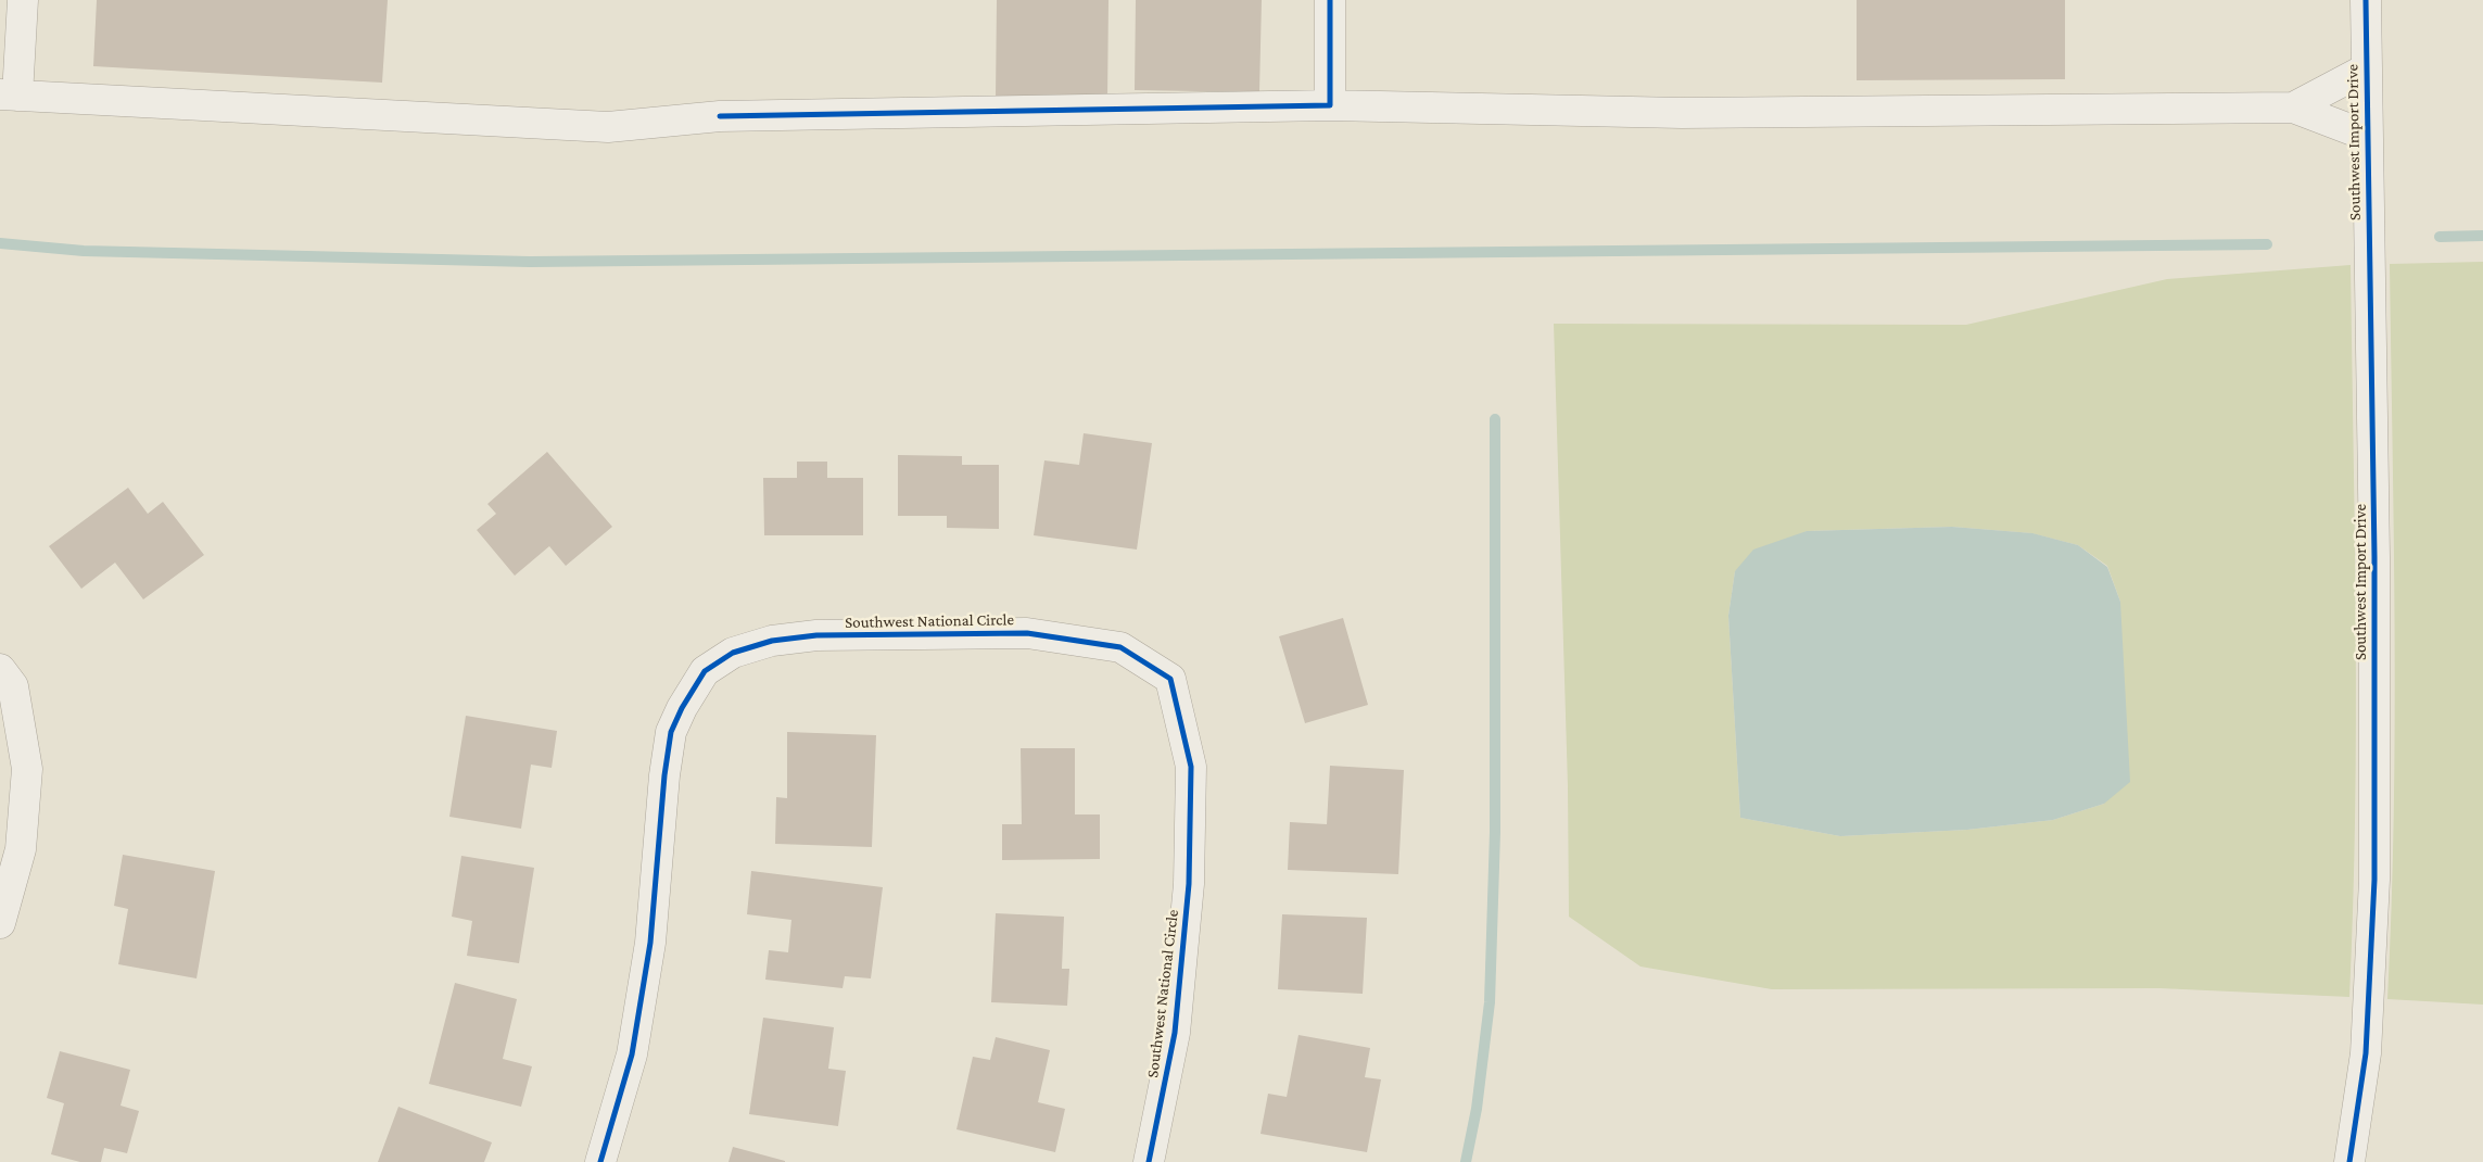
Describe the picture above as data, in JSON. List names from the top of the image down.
{
  "streets": {
    "street": ["Southwest Import Drive", "Southwest National Circle"]
  }
}
